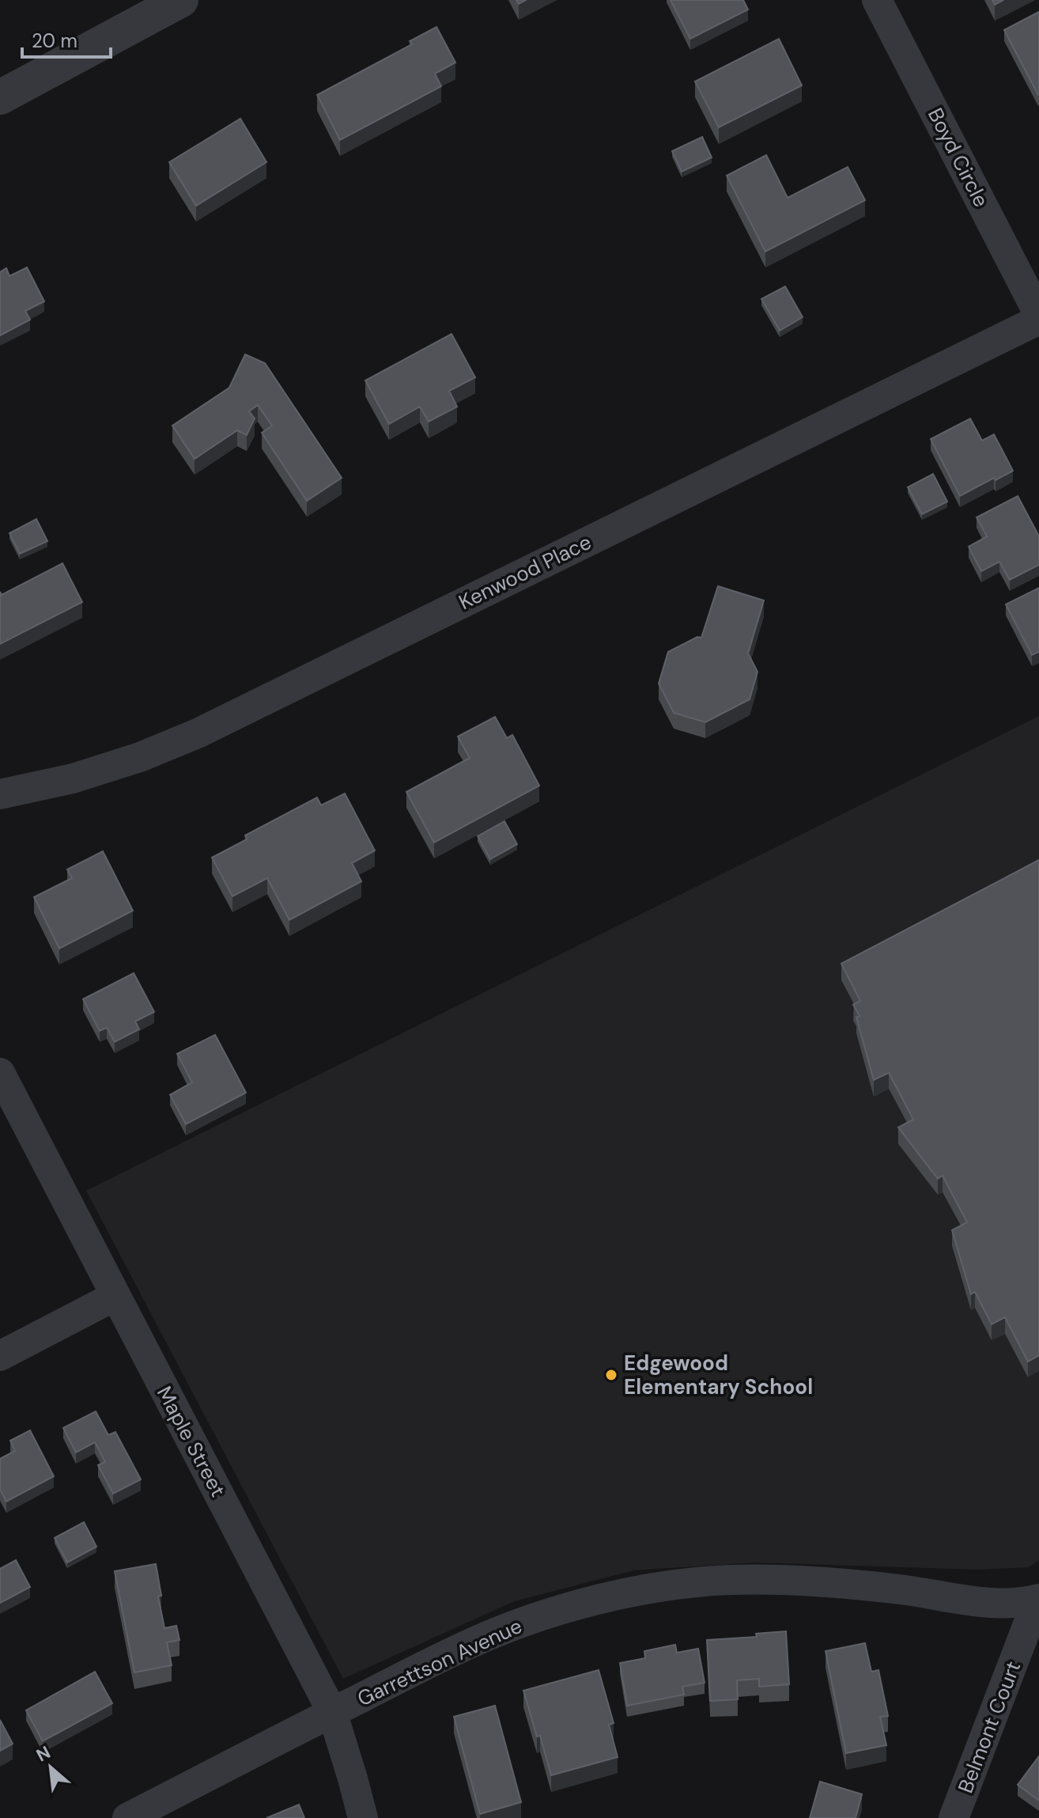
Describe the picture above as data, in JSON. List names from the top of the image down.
{
  "streets": {
    "street": [
      "Boyd Circle",
      "Kenwood Place",
      "Maple Street",
      "Garrettson Avenue",
      "Belmont Court"
    ]
  },
  "crossings": [
    ["Boyd Circle", "Kenwood Place"],
    ["Maple Street", "Garrettson Avenue"],
    ["Garrettson Avenue", "Belmont Court"]
  ],
  "places": ["Edgewood Elementary School"],
  "scale_bar": "20 m",
  "north": "top left"
}
